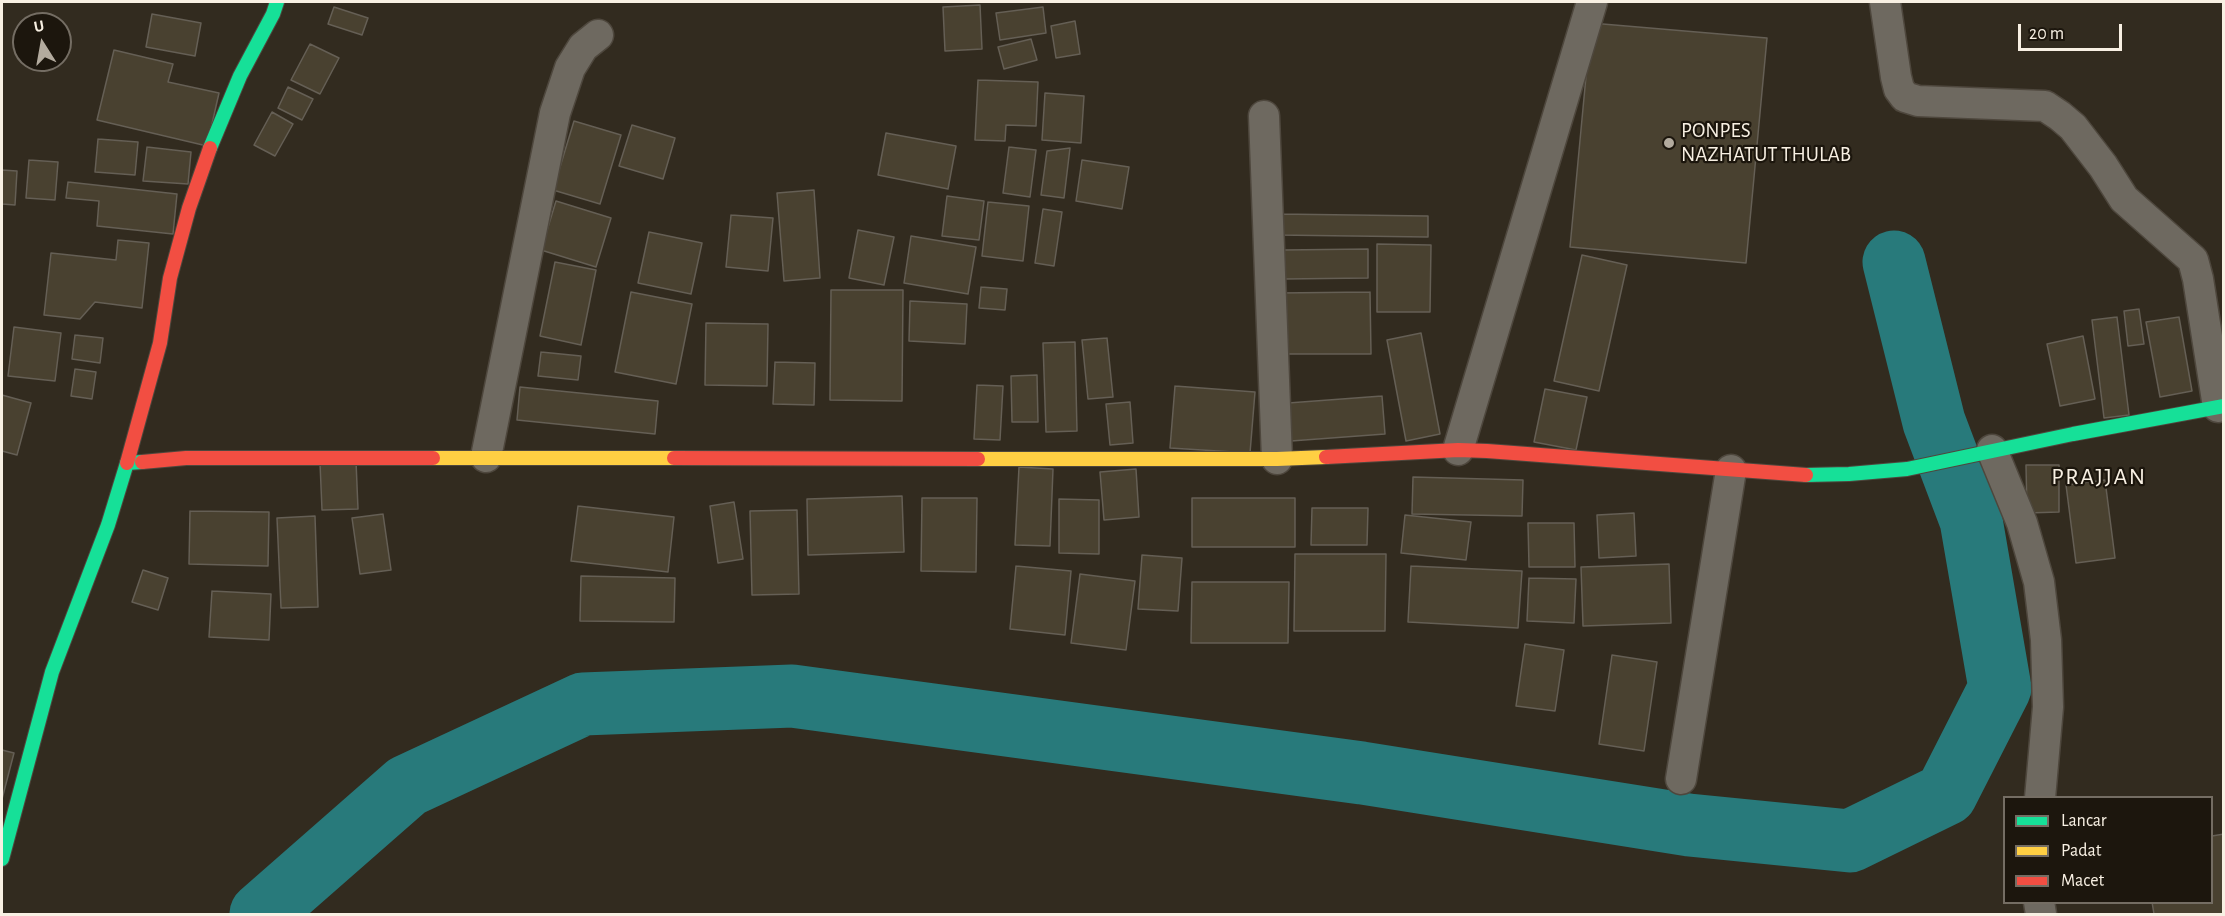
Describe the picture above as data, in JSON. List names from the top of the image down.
{
  "districts": ["PRAJJAN"],
  "places": ["PONPES NAZHATUT THULAB"],
  "legend": ["Lancar", "Padat", "Macet"],
  "scale_bar": "20 m",
  "north": "top"
}
